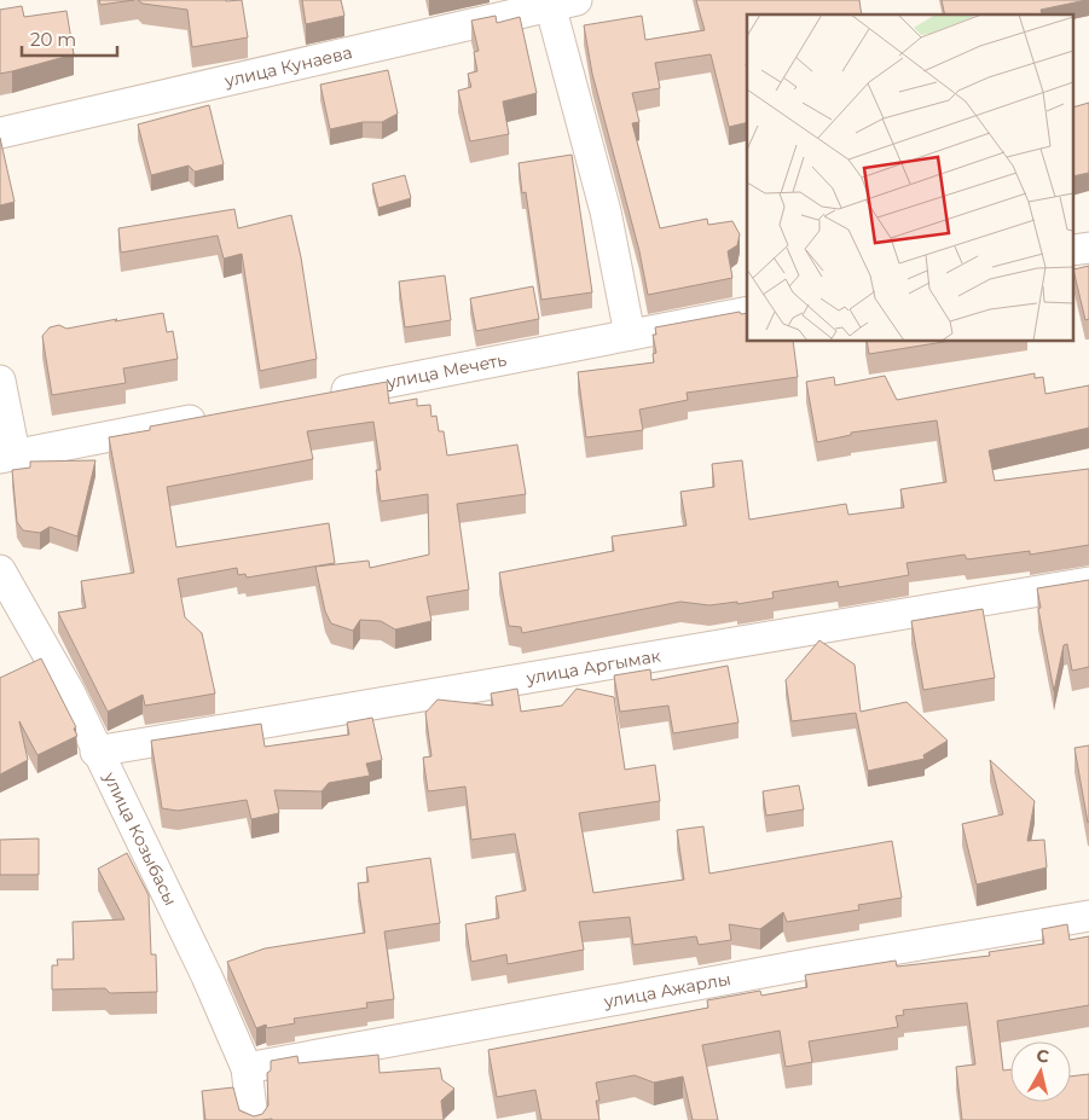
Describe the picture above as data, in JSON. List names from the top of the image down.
{
  "streets": {
    "street": [
      "улица Кунаева",
      "улица Мечеть",
      "улица Аргымак",
      "улица Козыбасы",
      "улица Ажарлы"
    ]
  },
  "crossings": [
    ["улица Аргымак", "улица Козыбасы"],
    ["улица Козыбасы", "улица Ажарлы"]
  ],
  "scale_bar": "20 m",
  "north": "top"
}
